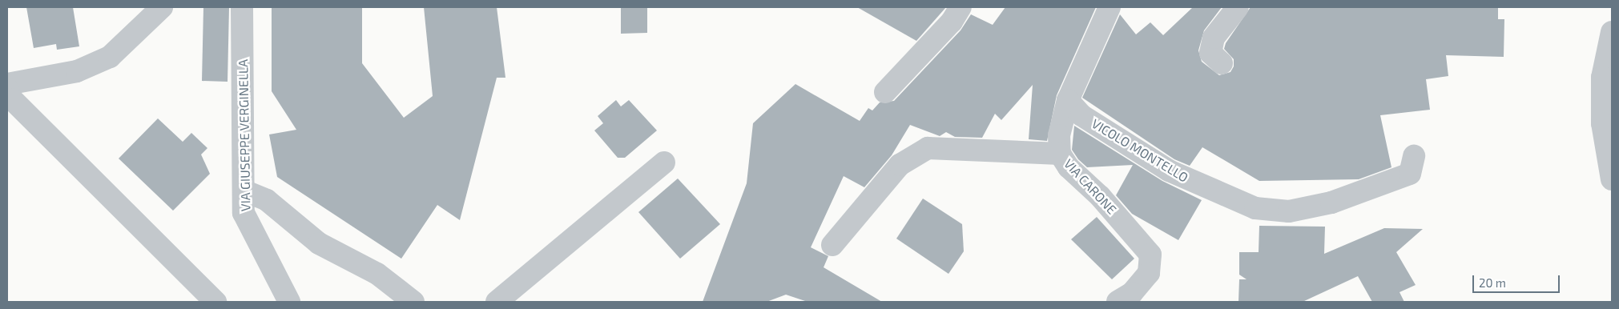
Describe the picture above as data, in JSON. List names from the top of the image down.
{
  "streets": {
    "street": ["VIA GIUSEPPE VERGINELLA", "VICOLO MONTELLO", "VIA CARONE"]
  },
  "crossings": [
    ["VICOLO MONTELLO", "VIA CARONE"]
  ],
  "scale_bar": "20 m"
}
